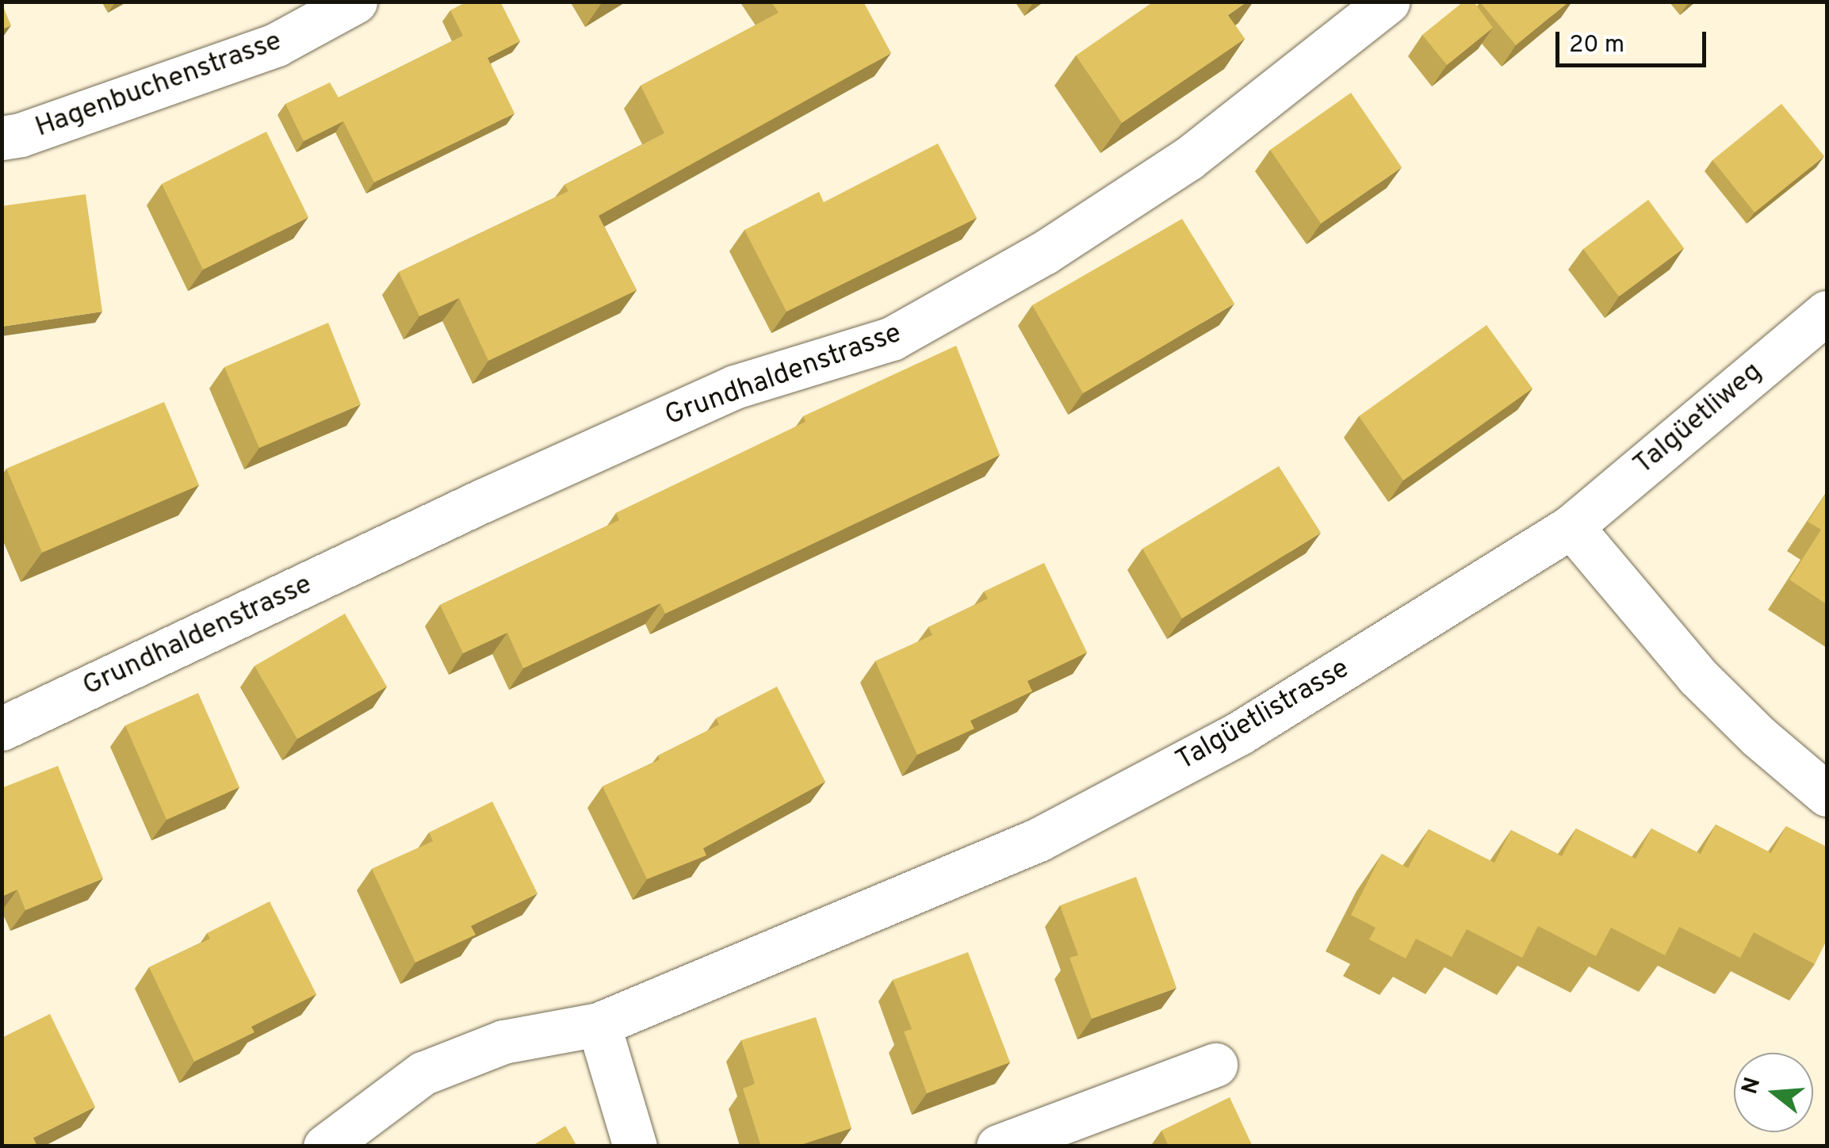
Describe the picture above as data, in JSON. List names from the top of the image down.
{
  "streets": {
    "street": [
      "Hagenbuchenstrasse",
      "Grundhaldenstrasse",
      "Talgüetliweg",
      "Talgüetlistrasse"
    ]
  },
  "crossings": [
    ["Talgüetliweg", "Talgüetlistrasse"]
  ],
  "scale_bar": "20 m",
  "north": "left"
}
